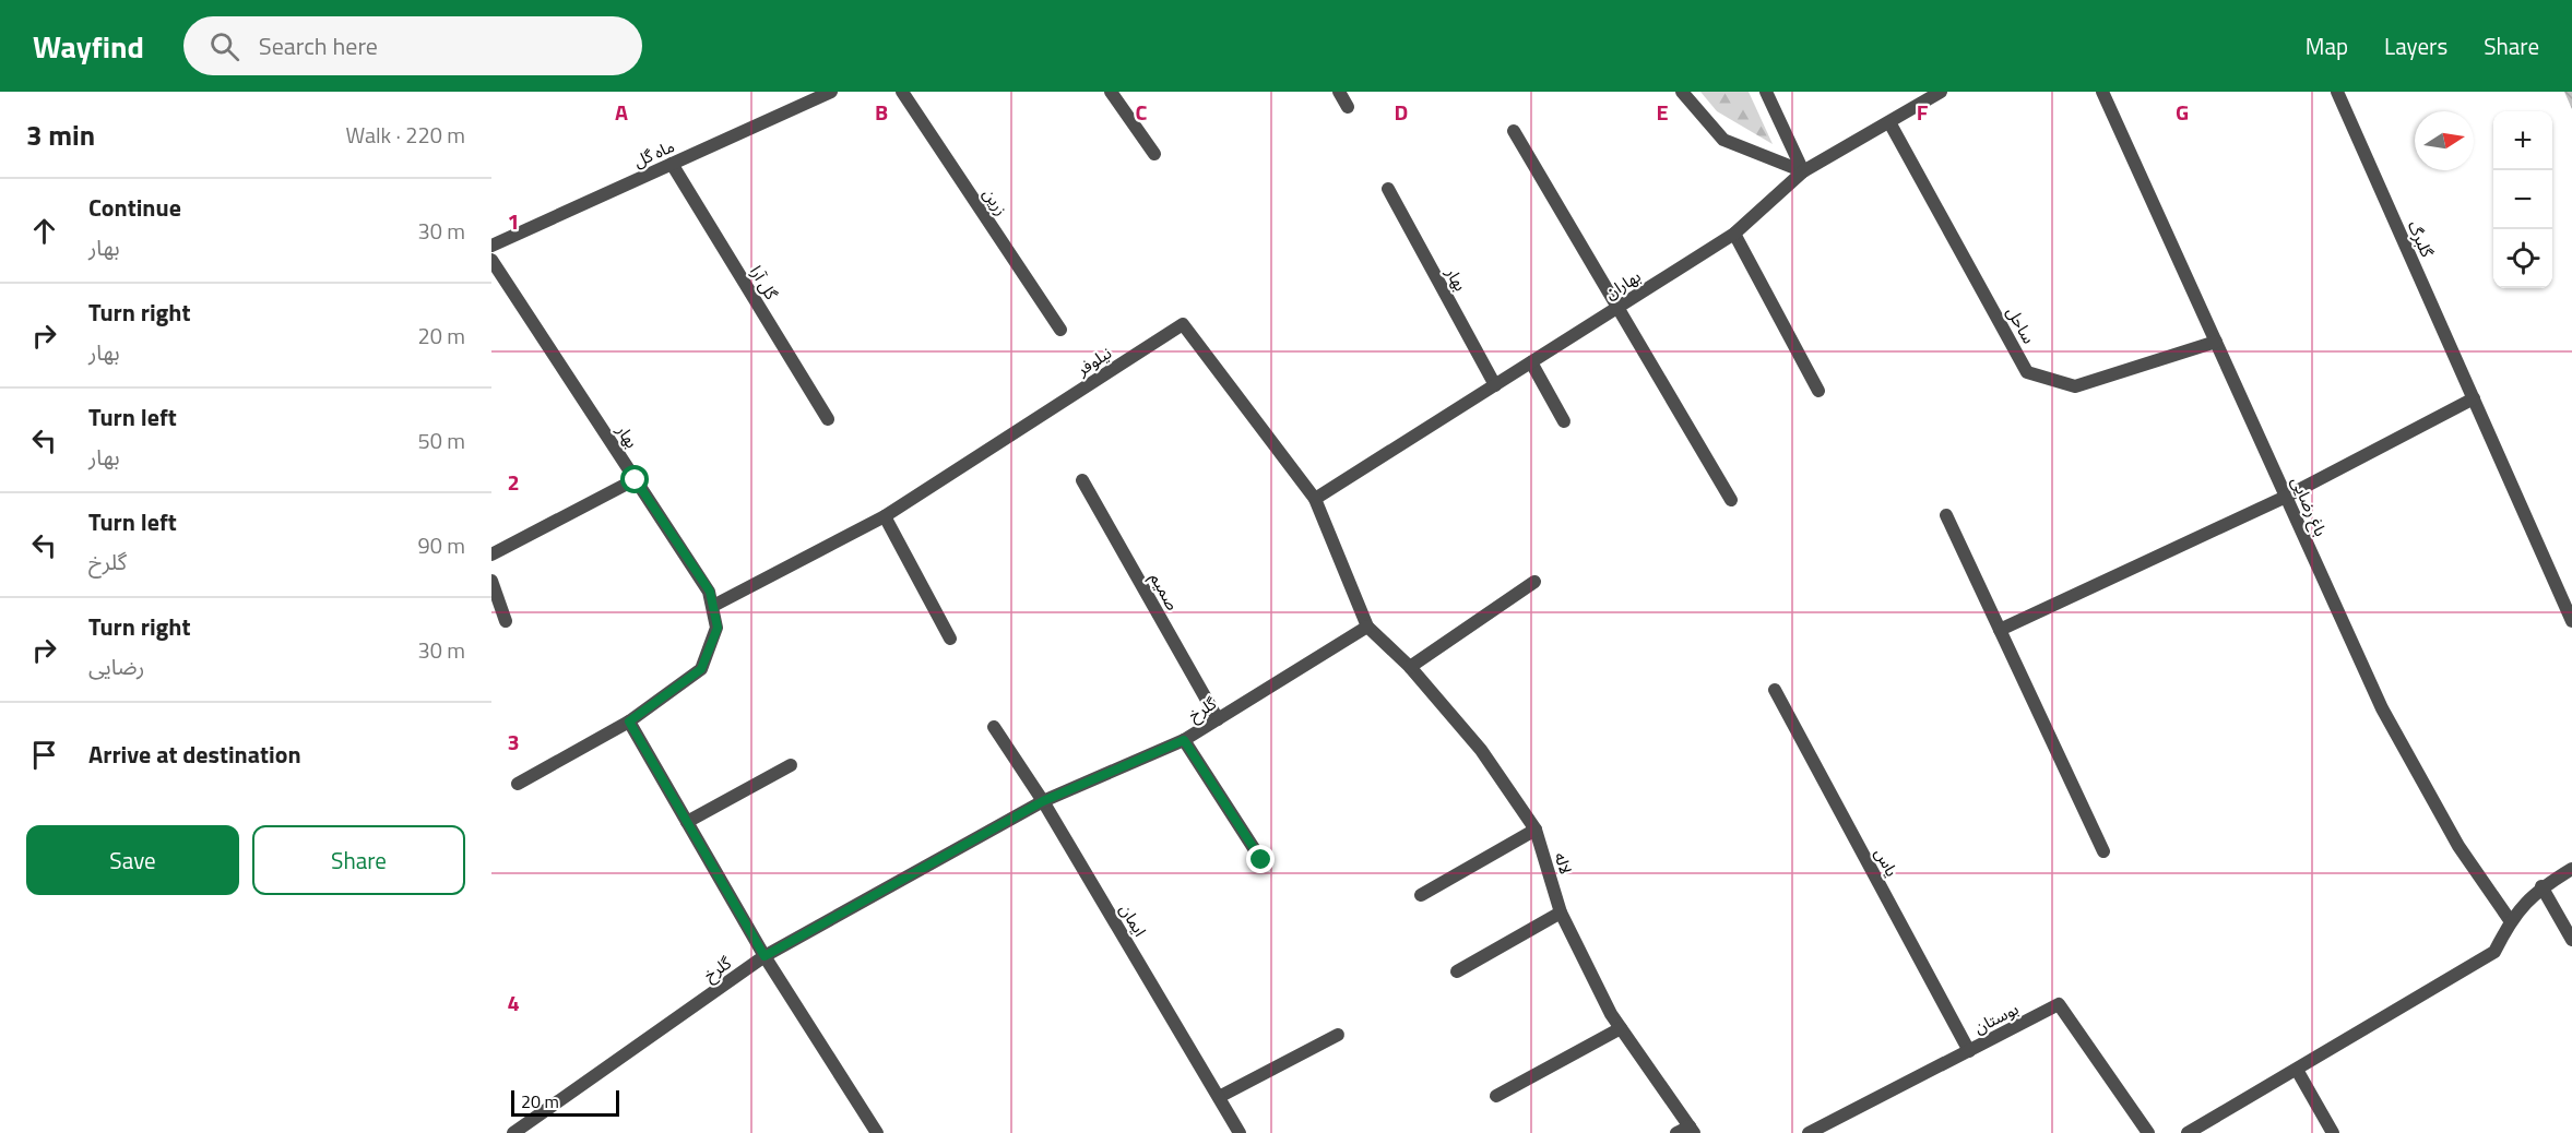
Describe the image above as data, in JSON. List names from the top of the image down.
{
  "streets": {
    "street": [
      "ماه گل",
      "زرین",
      "گلبرگ",
      "بهار",
      "گل آرا",
      "بهاران",
      "ساحل",
      "نیلوفر",
      "باغ رضایی",
      "صمیم",
      "گلرخ",
      "یاس",
      "لاله",
      "ایمان",
      "بوستان"
    ]
  },
  "crossings": [
    ["ماه گل", "گل آرا"],
    ["بهار", "بهاران"],
    ["بهار", "نیلوفر"],
    ["بهاران", "ساحل"],
    ["بهاران", "نیلوفر"],
    ["ساحل", "باغ رضایی"],
    ["نیلوفر", "گلرخ"],
    ["نیلوفر", "لاله"],
    ["صمیم", "گلرخ"],
    ["گلرخ", "لاله"],
    ["گلرخ", "ایمان"],
    ["یاس", "بوستان"]
  ],
  "scale_bar": "20 m",
  "north": "right",
  "page": {
    "header": "Wayfind",
    "search": "Search here",
    "nav": ["Map", "Layers", "Share"],
    "heading": ["3 min", "Walk · 220 m"],
    "map_buttons": ["+", "−"],
    "list": [
      ["Continue", "بهار", "30 m"],
      ["Turn right", "بهار", "20 m"],
      ["Turn left", "بهار", "50 m"],
      ["Turn left", "گلرخ", "90 m"],
      ["Turn right", "رضایی", "30 m"],
      "Arrive at destination"
    ],
    "buttons": ["Save", "Share"],
    "scale": "20 m"
  },
  "grid": {
    "columns": [
      "A",
      "B",
      "C",
      "D",
      "E",
      "F",
      "G"
    ],
    "rows": [
      "1",
      "2",
      "3",
      "4"
    ]
  }
}
